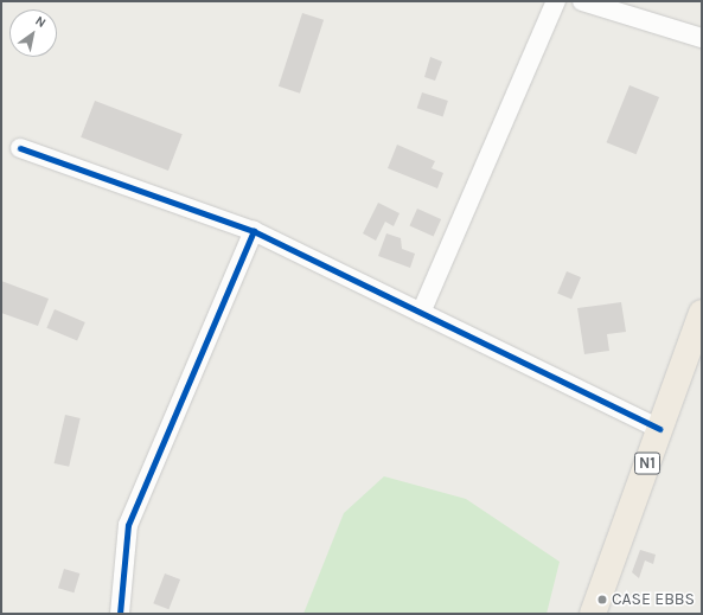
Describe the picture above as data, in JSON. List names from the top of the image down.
{
  "streets": {
    "highway": ["N1"]
  },
  "places": ["CASE EBBS"],
  "north": "top right"
}
